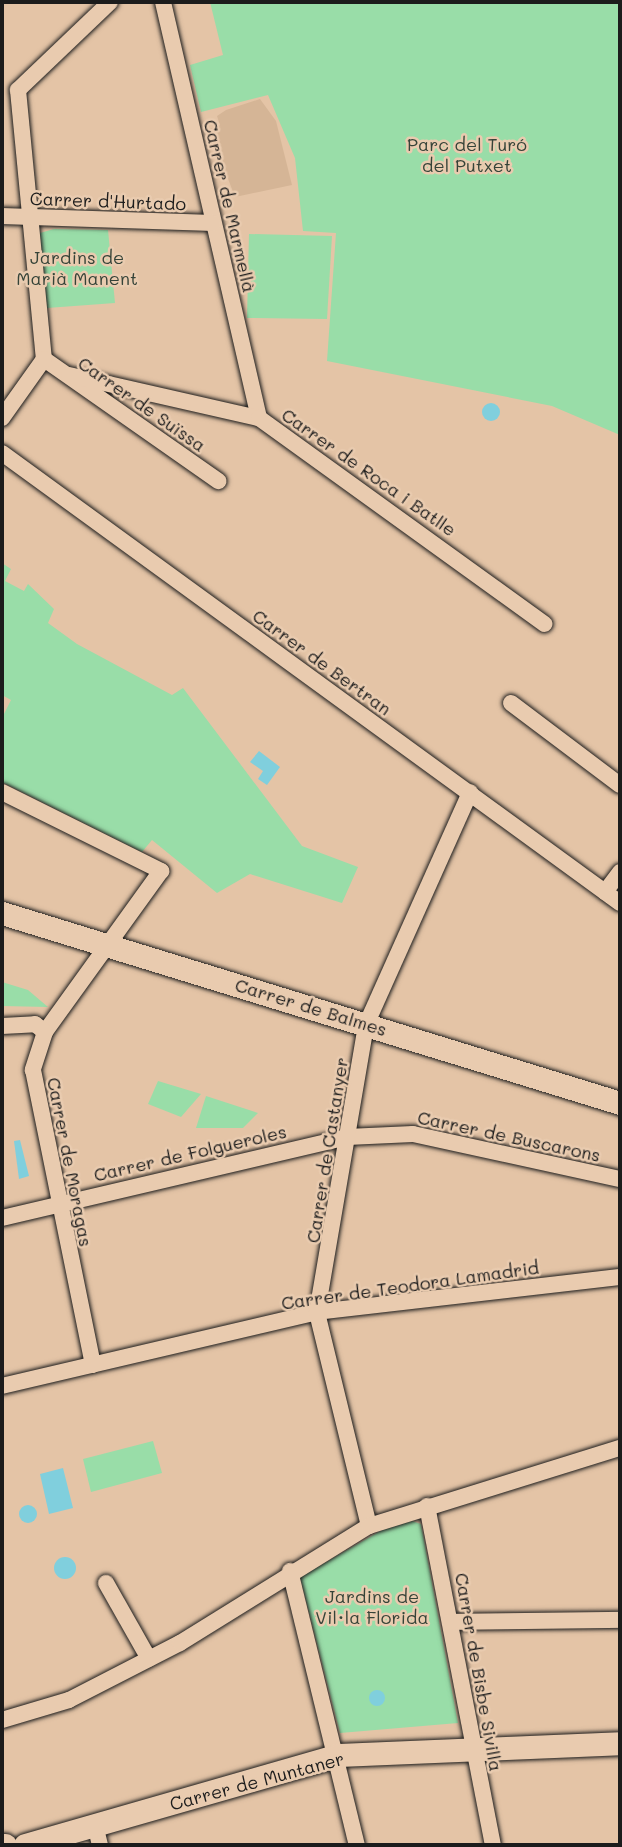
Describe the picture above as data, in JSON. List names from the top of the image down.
{
  "streets": {
    "main road": ["Carrer de Balmes", "Carrer de Muntaner"],
    "street": [
      "Carrer d'Hurtado",
      "Carrer de Marmellà",
      "Carrer de Suïssa",
      "Carrer de Roca i Batlle",
      "Carrer de Bertran",
      "Carrer de Buscarons",
      "Carrer de Castanyer",
      "Carrer de Folgueroles",
      "Carrer de Moragas",
      "Carrer de Teodora Lamadrid",
      "Carrer de Bisbe Sivilla"
    ]
  },
  "crossings": [
    ["Carrer d'Hurtado", "Carrer de Marmellà"],
    ["Carrer de Marmellà", "Carrer de Roca i Batlle"],
    ["Carrer de Suïssa", "Carrer de Roca i Batlle"],
    ["Carrer de Bertran", "Carrer de Castanyer"],
    ["Carrer de Balmes", "Carrer de Castanyer"],
    ["Carrer de Balmes", "Carrer de Moragas"],
    ["Carrer de Buscarons", "Carrer de Castanyer"],
    ["Carrer de Buscarons", "Carrer de Folgueroles"],
    ["Carrer de Castanyer", "Carrer de Folgueroles"],
    ["Carrer de Castanyer", "Carrer de Teodora Lamadrid"],
    ["Carrer de Folgueroles", "Carrer de Moragas"],
    ["Carrer de Moragas", "Carrer de Teodora Lamadrid"],
    ["Carrer de Bisbe Sivilla", "Carrer de Muntaner"]
  ],
  "parks": ["Parc del Turó del Putxet", "Jardins de Marià Manent", "Jardins de Vil·la Florida"]
}
